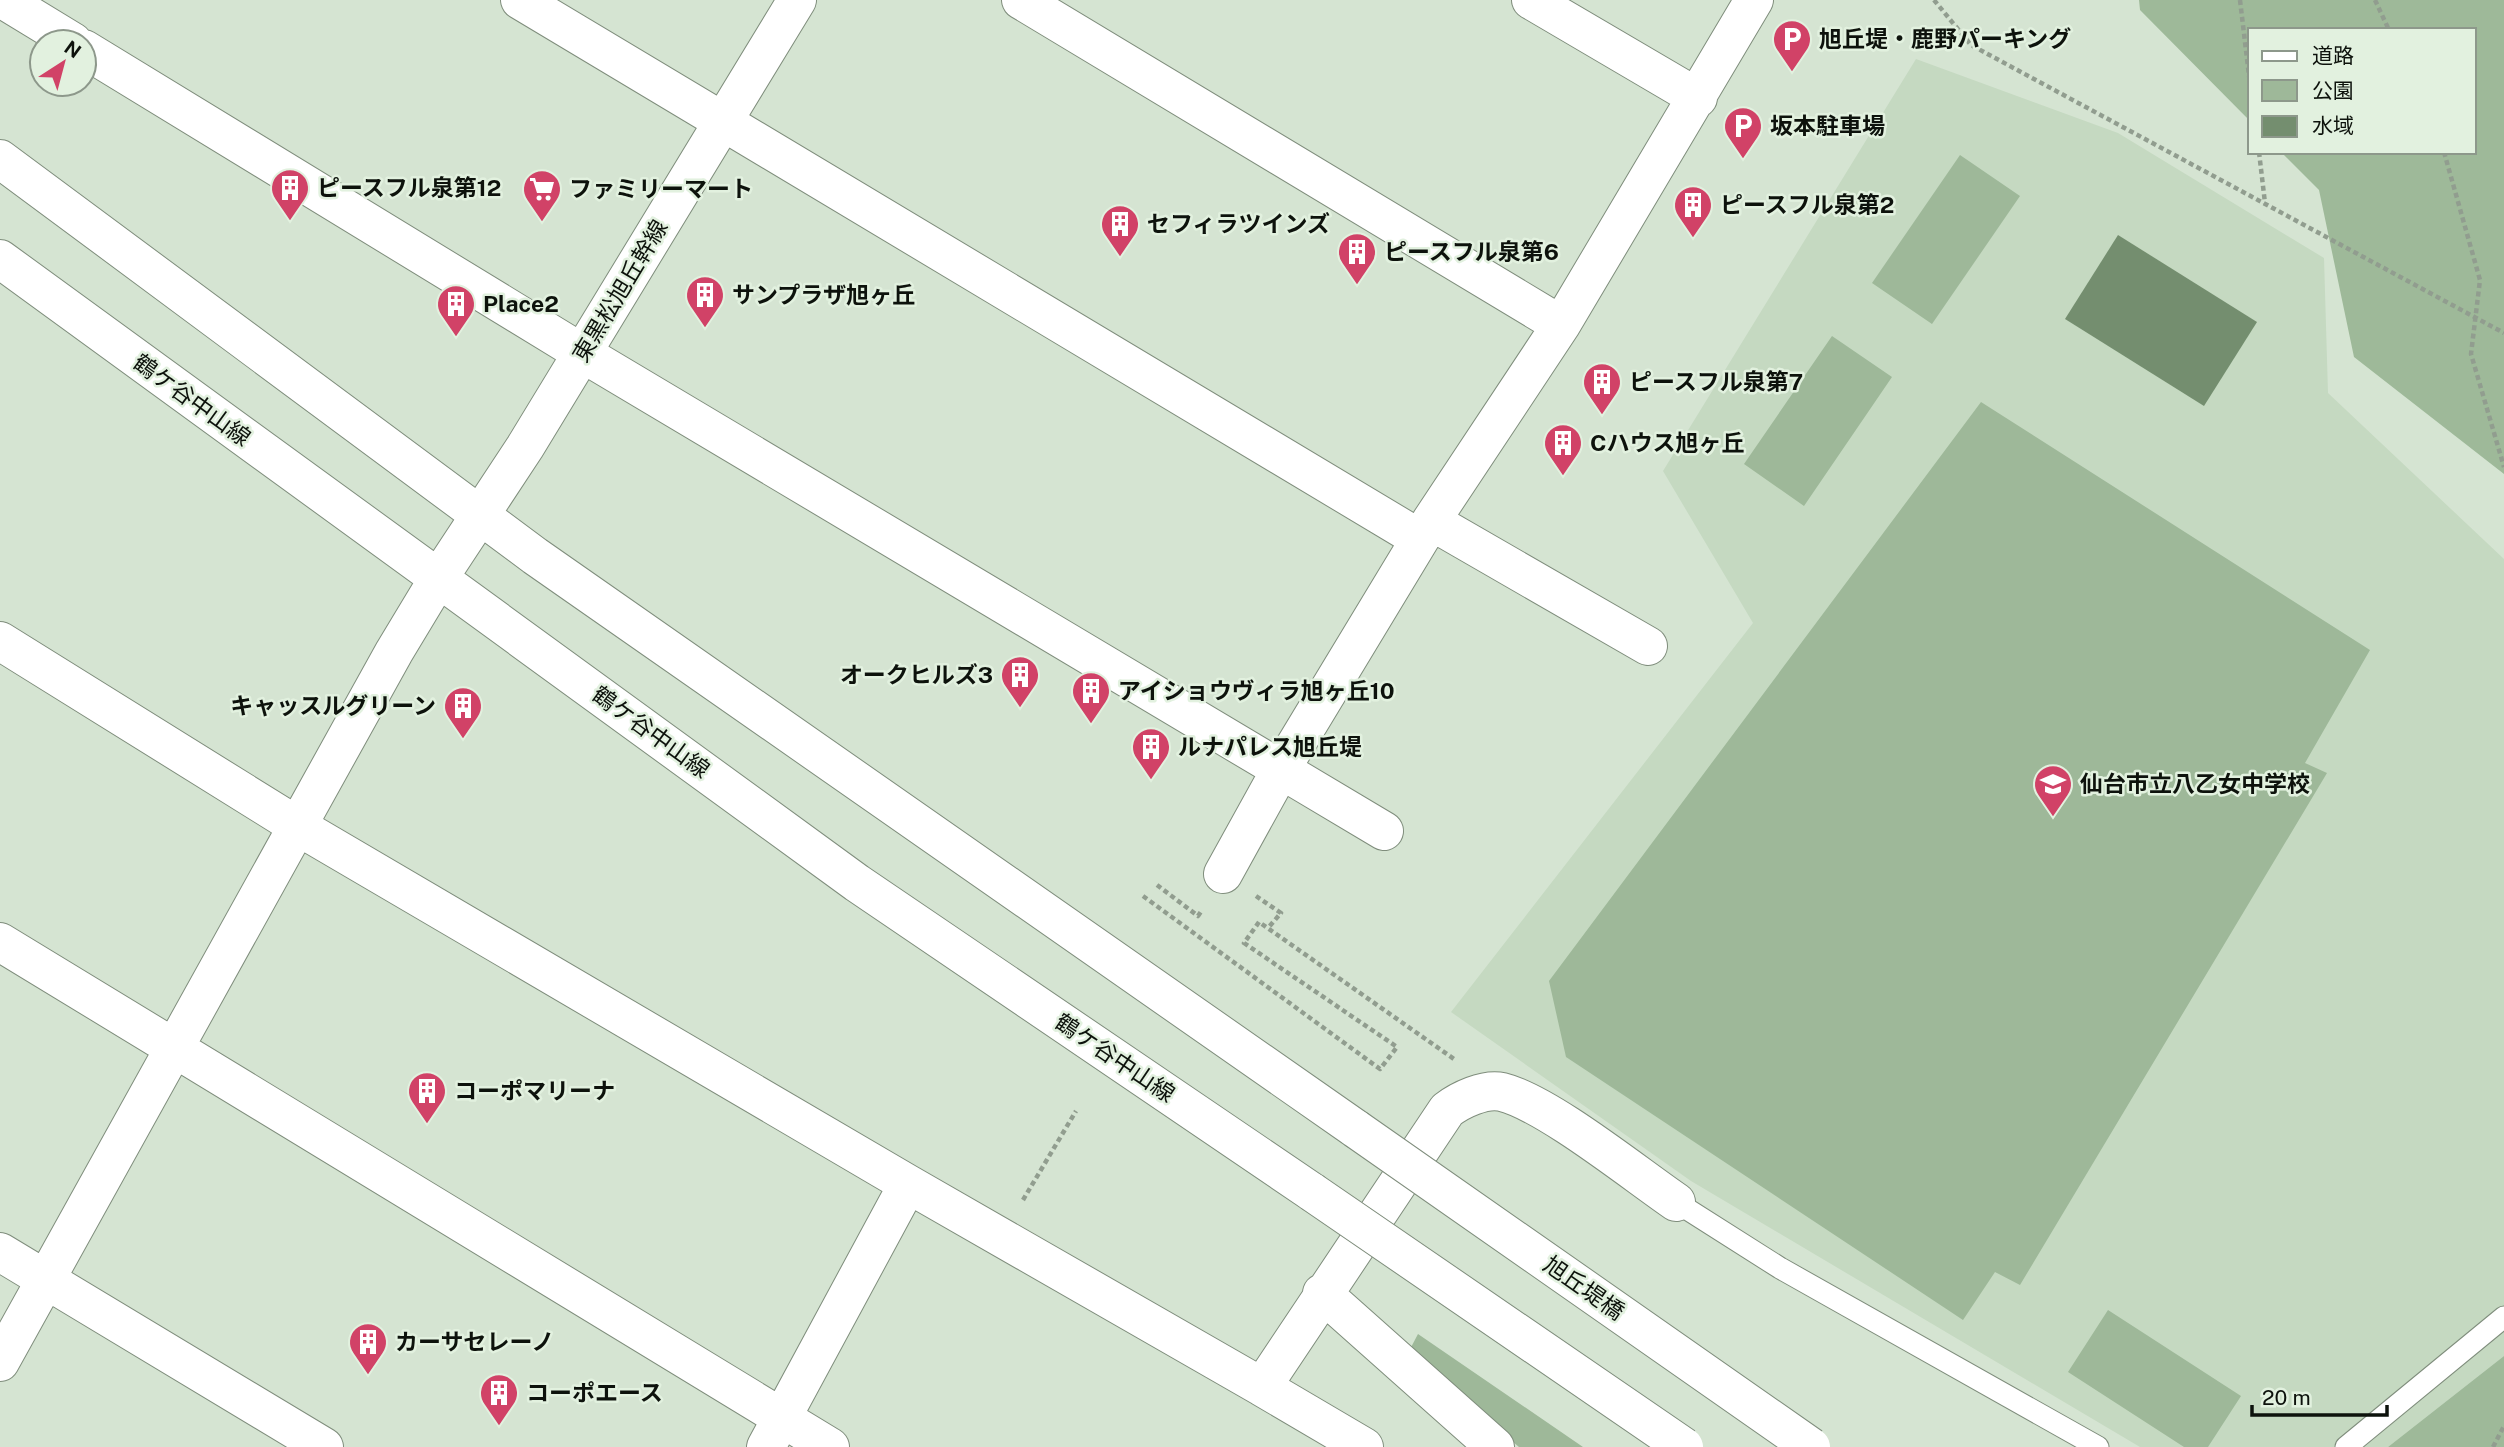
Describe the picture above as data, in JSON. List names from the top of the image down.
{
  "streets": {
    "street": ["東黒松旭丘幹線", "鶴ケ谷中山線", "旭丘堤橋"]
  },
  "crossings": [
    ["東黒松旭丘幹線", "鶴ケ谷中山線"],
    ["東黒松旭丘幹線", "旭丘堤橋"]
  ],
  "places": {
    "parking": ["旭丘堤・鹿野パーキング", "坂本駐車場"],
    "building": [
      "ピースフル泉第12",
      "ピースフル泉第2",
      "セフィラツインズ",
      "ピースフル泉第6",
      "サンプラザ旭ヶ丘",
      "Place2",
      "ピースフル泉第7",
      "Cハウス旭ヶ丘",
      "オークヒルズ3",
      "アイショウヴィラ旭ヶ丘10",
      "キャッスルグリーン",
      "ルナパレス旭丘堤",
      "コーポマリーナ",
      "カーサセレーノ",
      "コーポエース"
    ],
    "supermarket": ["ファミリーマート"],
    "school or university": ["仙台市立八乙女中学校"]
  },
  "legend": ["道路", "公園", "水域"],
  "scale_bar": "20 m",
  "north": "top right"
}
